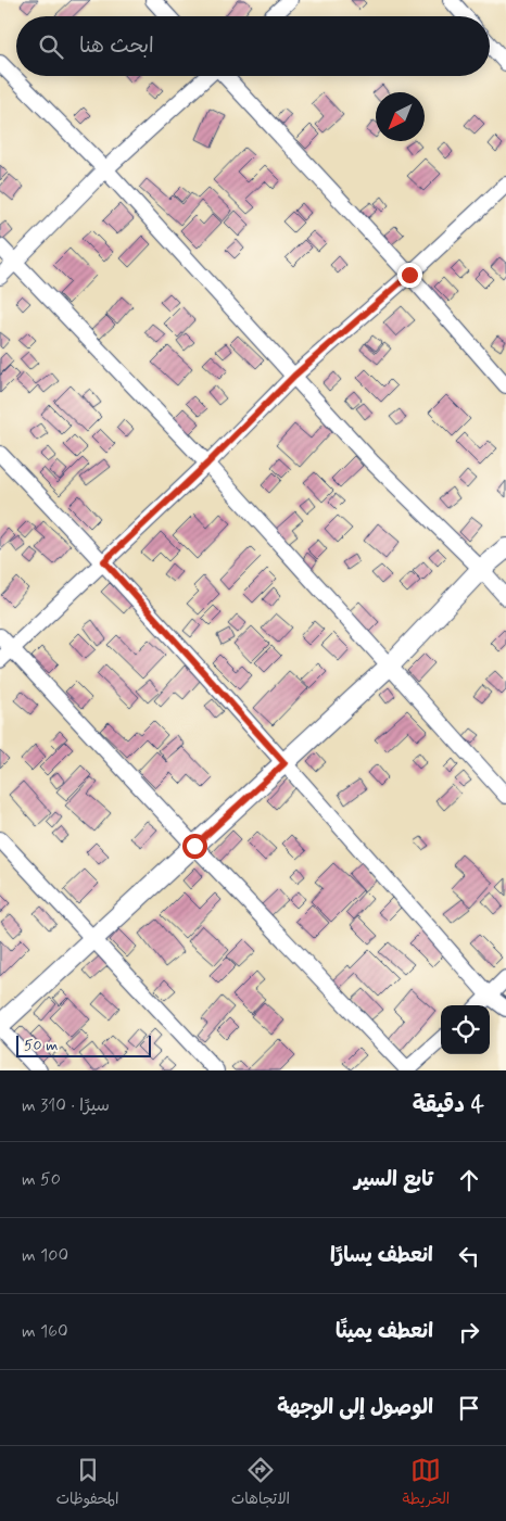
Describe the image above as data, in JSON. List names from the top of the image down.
{
  "scale_bar": "50 m",
  "north": "bottom left",
  "page": {
    "search": "ابحث هنا",
    "scale": "50 m",
    "heading": ["4 دقيقة", "سيرًا · 310 m"],
    "list": [
      ["تابع السير", "50 m"],
      ["انعطف يسارًا", "100 m"],
      ["انعطف يمينًا", "160 m"],
      "الوصول إلى الوجهة"
    ],
    "nav": ["الخريطة", "الاتجاهات", "المحفوظات"]
  }
}
